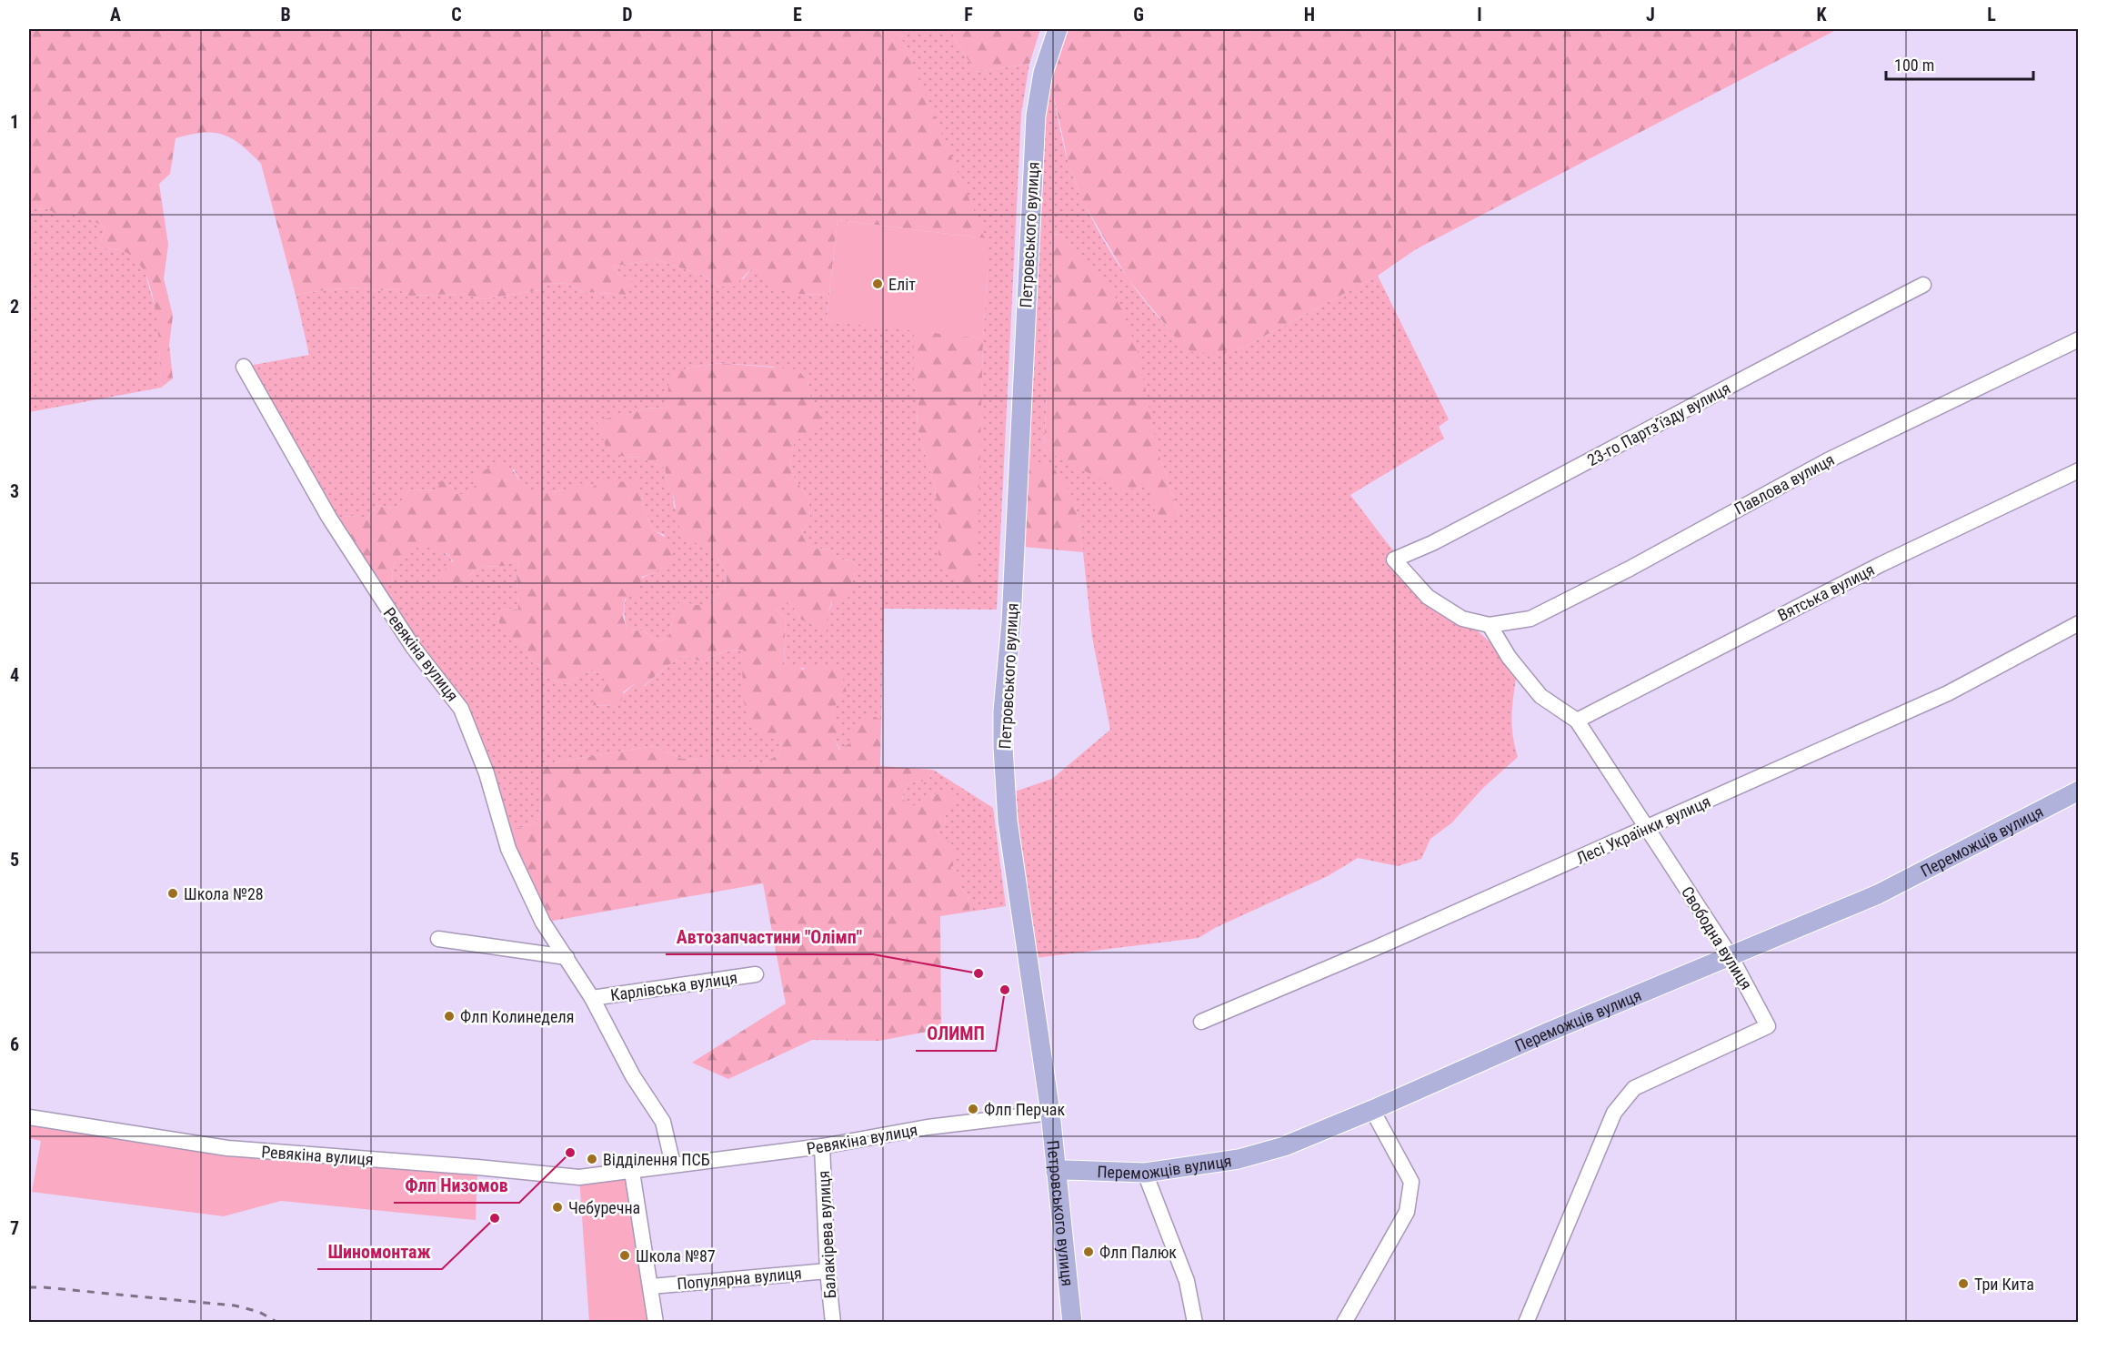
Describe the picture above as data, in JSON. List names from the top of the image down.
{
  "streets": {
    "main road": ["Петровського вулиця", "Переможців вулиця"],
    "street": [
      "23-го Партз’їзду вулиця",
      "Павлова вулиця",
      "Вятська вулиця",
      "Ревякіна вулиця",
      "Лесі Українки вулиця",
      "Свободна вулиця",
      "Карлівська вулиця",
      "Балакірева вулиця",
      "Популярна вулиця"
    ]
  },
  "crossings": [
    ["Петровського вулиця", "Ревякіна вулиця"],
    ["Петровського вулиця", "Переможців вулиця"],
    ["23-го Партз’їзду вулиця", "Павлова вулиця"],
    ["23-го Партз’їзду вулиця", "Свободна вулиця"],
    ["Павлова вулиця", "Свободна вулиця"],
    ["Вятська вулиця", "Свободна вулиця"],
    ["Ревякіна вулиця", "Карлівська вулиця"],
    ["Ревякіна вулиця", "Балакірева вулиця"],
    ["Лесі Українки вулиця", "Свободна вулиця"],
    ["Переможців вулиця", "Свободна вулиця"],
    ["Балакірева вулиця", "Популярна вулиця"]
  ],
  "places": [
    "Еліт",
    "Школа №28",
    "Автозапчастини \"Олімп\"",
    "ОЛИМП",
    "Флп Колинеделя",
    "Флп Перчак",
    "Флп Низомов",
    "Відділення ПСБ",
    "Чебуречна",
    "Шиномонтаж",
    "Флп Палюк",
    "Школа №87",
    "Три Кита"
  ],
  "scale_bar": "100 m",
  "grid": {
    "columns": [
      "A",
      "B",
      "C",
      "D",
      "E",
      "F",
      "G",
      "H",
      "I",
      "J",
      "K",
      "L"
    ],
    "rows": [
      "1",
      "2",
      "3",
      "4",
      "5",
      "6",
      "7"
    ]
  }
}
